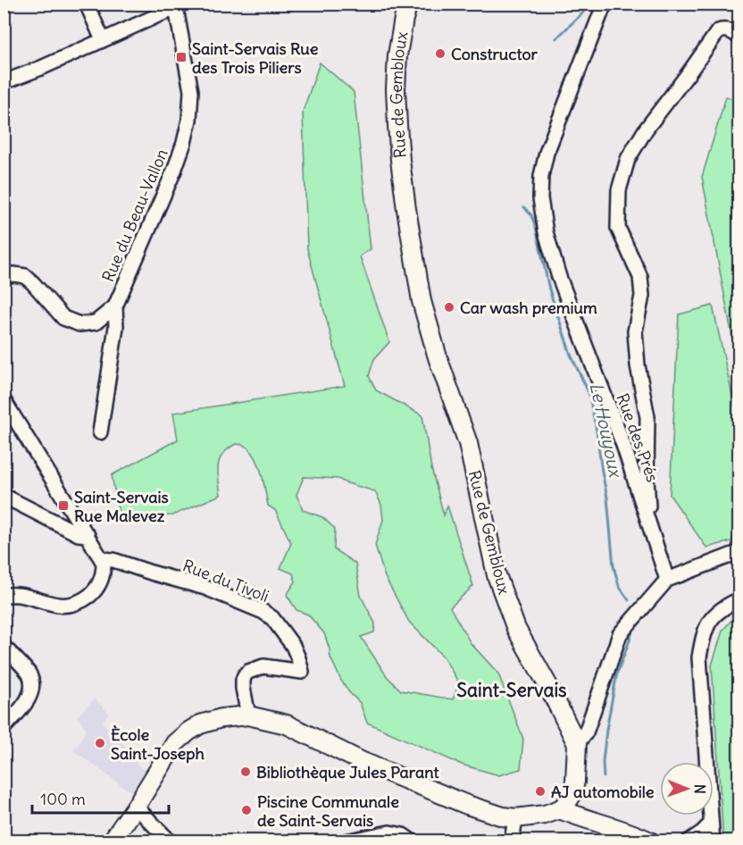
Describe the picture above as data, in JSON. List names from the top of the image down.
{
  "streets": {
    "main road": ["Rue de Gembloux"],
    "street": ["Rue du Beau-Vallon", "Rue des Prés", "Rue du Tivoli"]
  },
  "districts": ["Saint-Servais"],
  "water": ["Le Houyoux"],
  "places": {
    "other": [
      "Constructor",
      "Car wash premium",
      "Ècole Saint-Joseph",
      "Bibliothèque Jules Parant",
      "AJ automobile",
      "Piscine Communale de Saint-Servais"
    ],
    "transit": ["Saint-Servais Rue des Trois Piliers", "Saint-Servais Rue Malevez"]
  },
  "scale_bar": "100 m",
  "north": "right"
}
